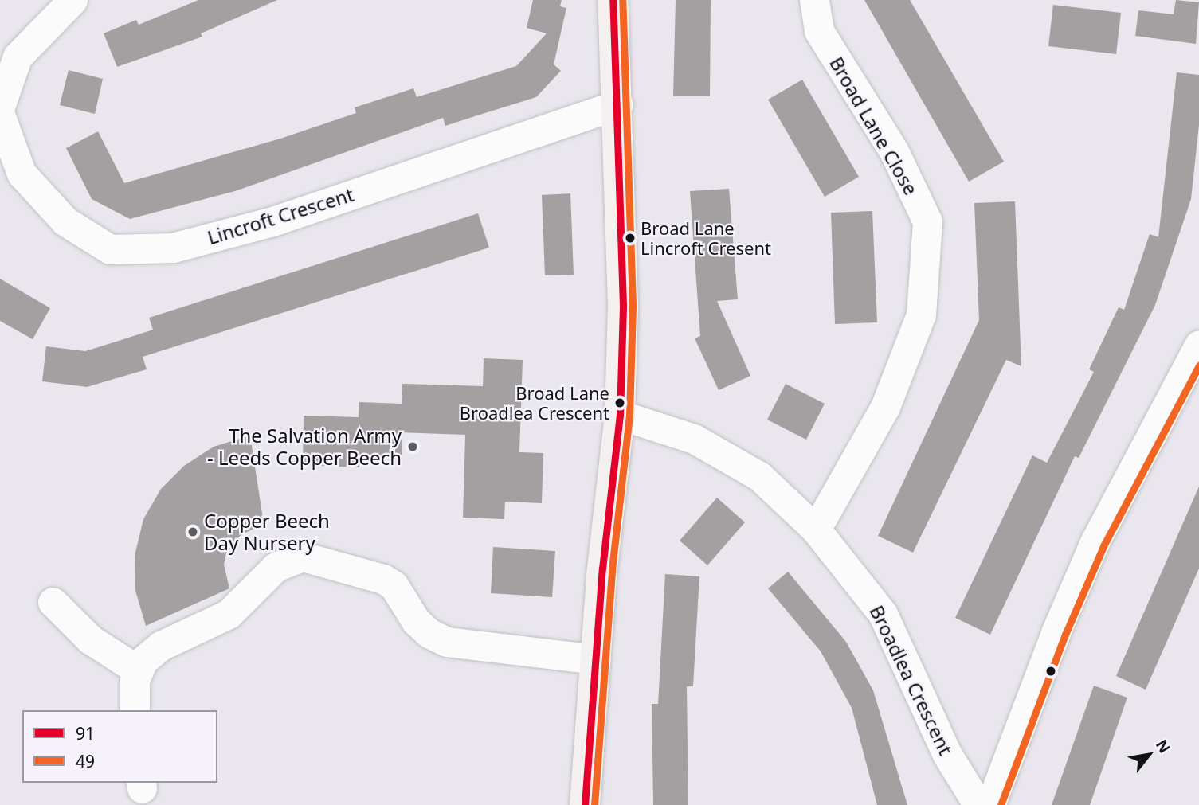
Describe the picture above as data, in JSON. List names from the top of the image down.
{
  "streets": {
    "street": ["Broad Lane Close", "Lincroft Crescent", "Broadlea Crescent"]
  },
  "crossings": [
    ["Broad Lane Close", "Broadlea Crescent"]
  ],
  "places": [
    "Broad Lane Lincroft Cresent",
    "Broad Lane Broadlea Crescent",
    "The Salvation Army - Leeds Copper Beech",
    "Copper Beech Day Nursery"
  ],
  "lines": ["transit line 91", "transit line 49"],
  "legend": ["91", "49"],
  "north": "top right"
}
